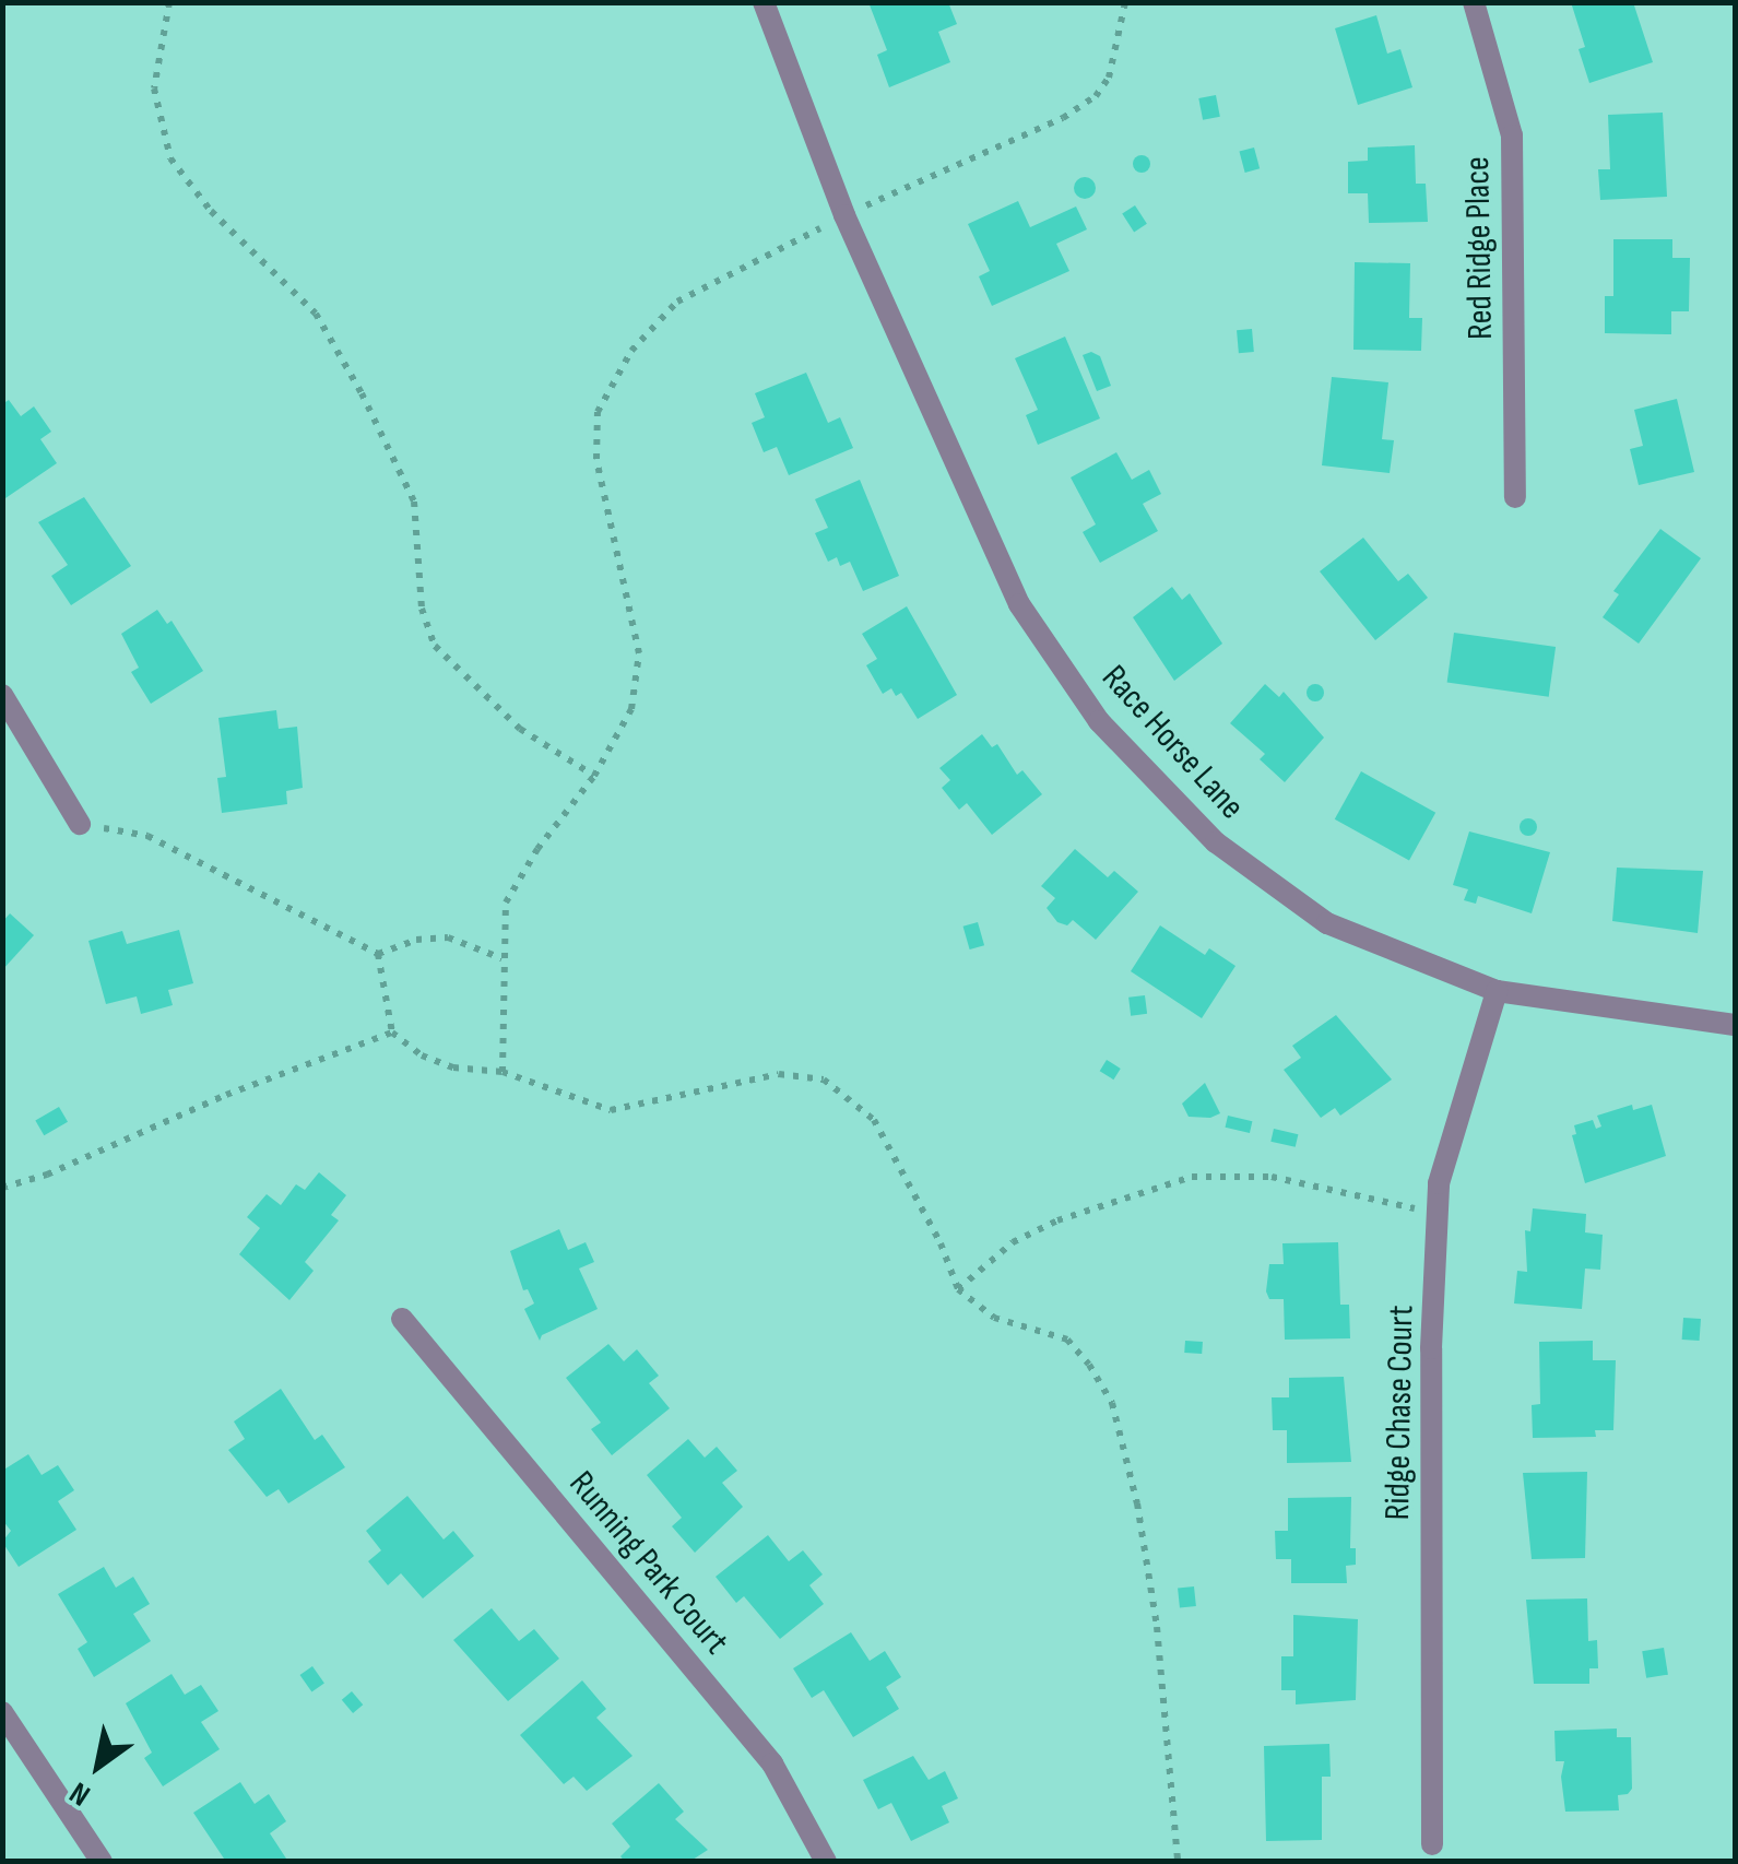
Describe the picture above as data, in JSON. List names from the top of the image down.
{
  "streets": {
    "street": [
      "Red Ridge Place",
      "Race Horse Lane",
      "Ridge Chase Court",
      "Running Park Court"
    ]
  },
  "crossings": [
    ["Race Horse Lane", "Ridge Chase Court"]
  ],
  "north": "bottom left"
}
